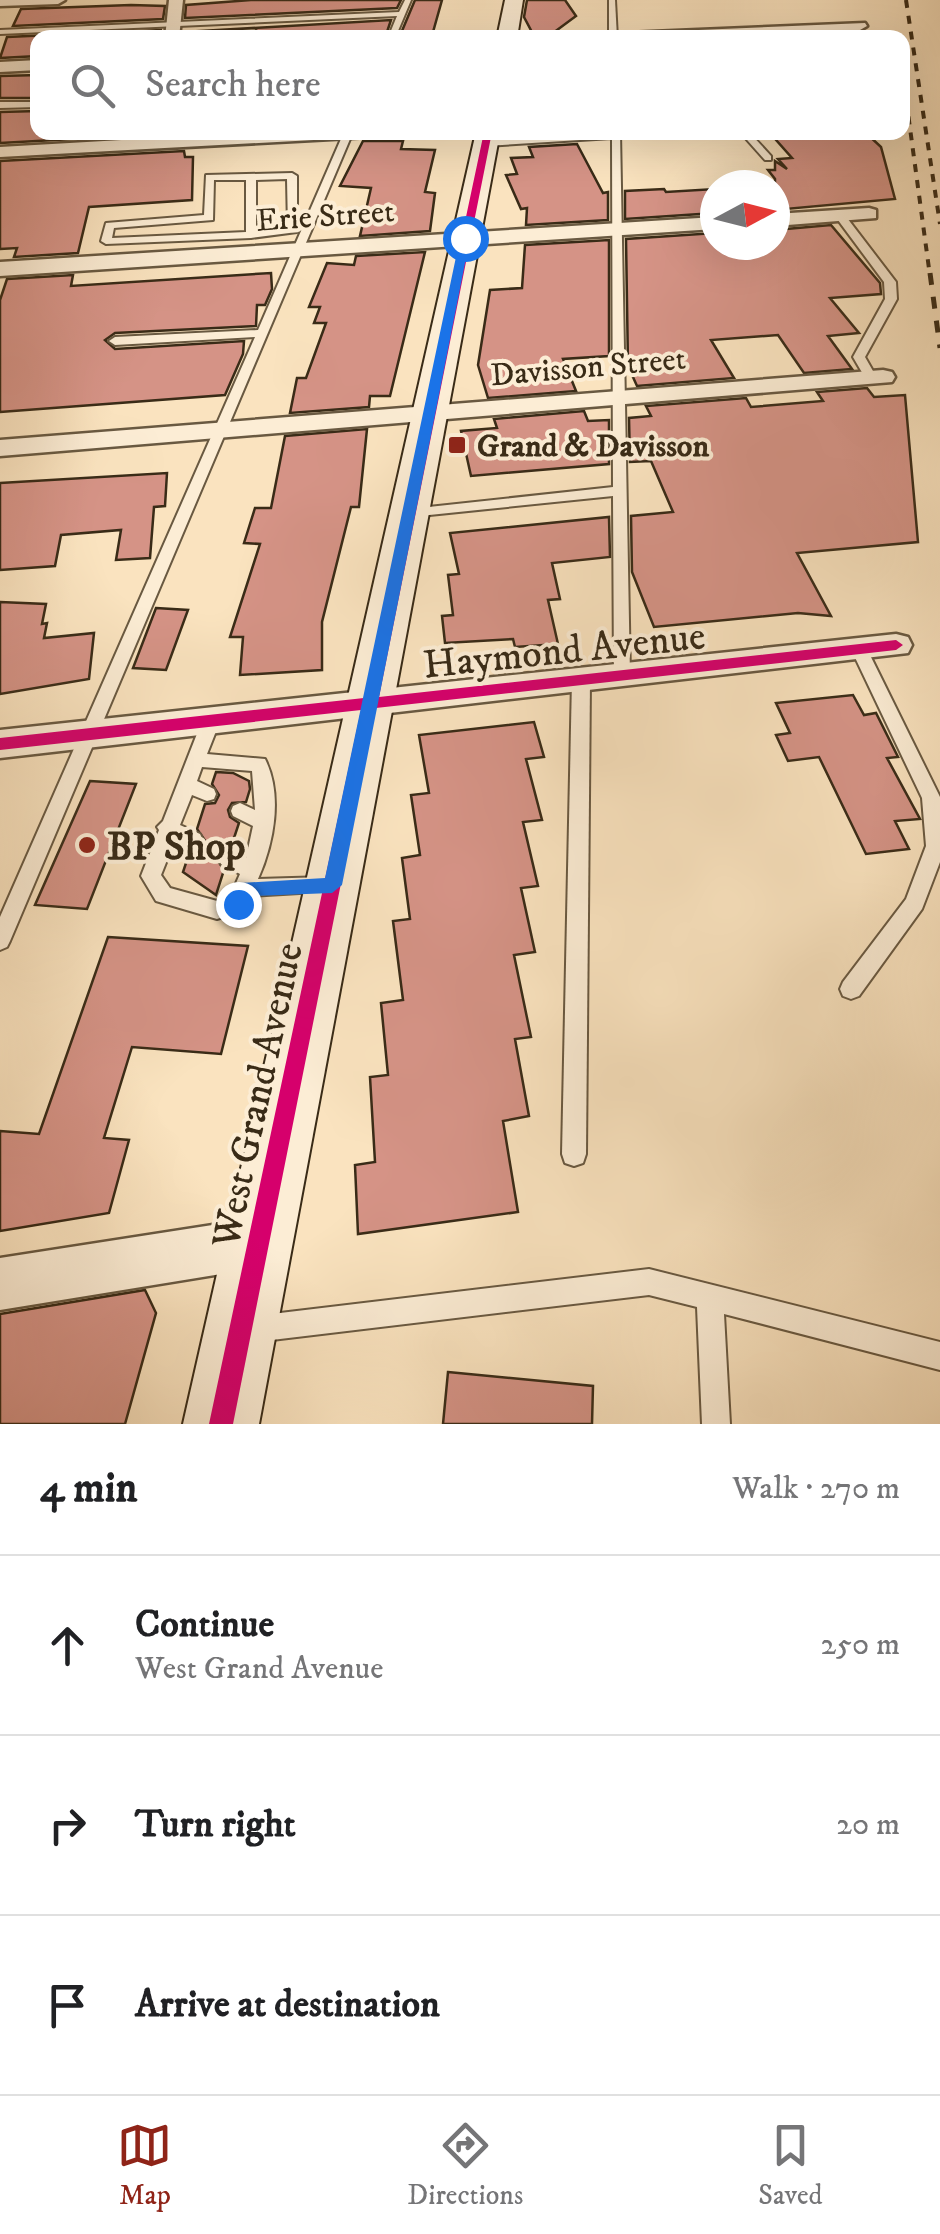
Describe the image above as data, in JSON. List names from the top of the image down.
{
  "streets": {
    "main road": ["West Grand Avenue"],
    "street": ["Erie Street", "Davisson Street", "Haymond Avenue"]
  },
  "crossings": [
    ["Erie Street", "West Grand Avenue"],
    ["Davisson Street", "West Grand Avenue"],
    ["Haymond Avenue", "West Grand Avenue"]
  ],
  "places": {
    "transit": ["Grand & Davisson"],
    "other": ["BP Shop"]
  },
  "north": "right",
  "page": {
    "search": "Search here",
    "heading": ["4 min", "Walk · 270 m"],
    "list": [
      ["Continue", "West Grand Avenue", "250 m"],
      ["Turn right", "20 m"],
      "Arrive at destination"
    ],
    "nav": ["Map", "Directions", "Saved"]
  }
}
